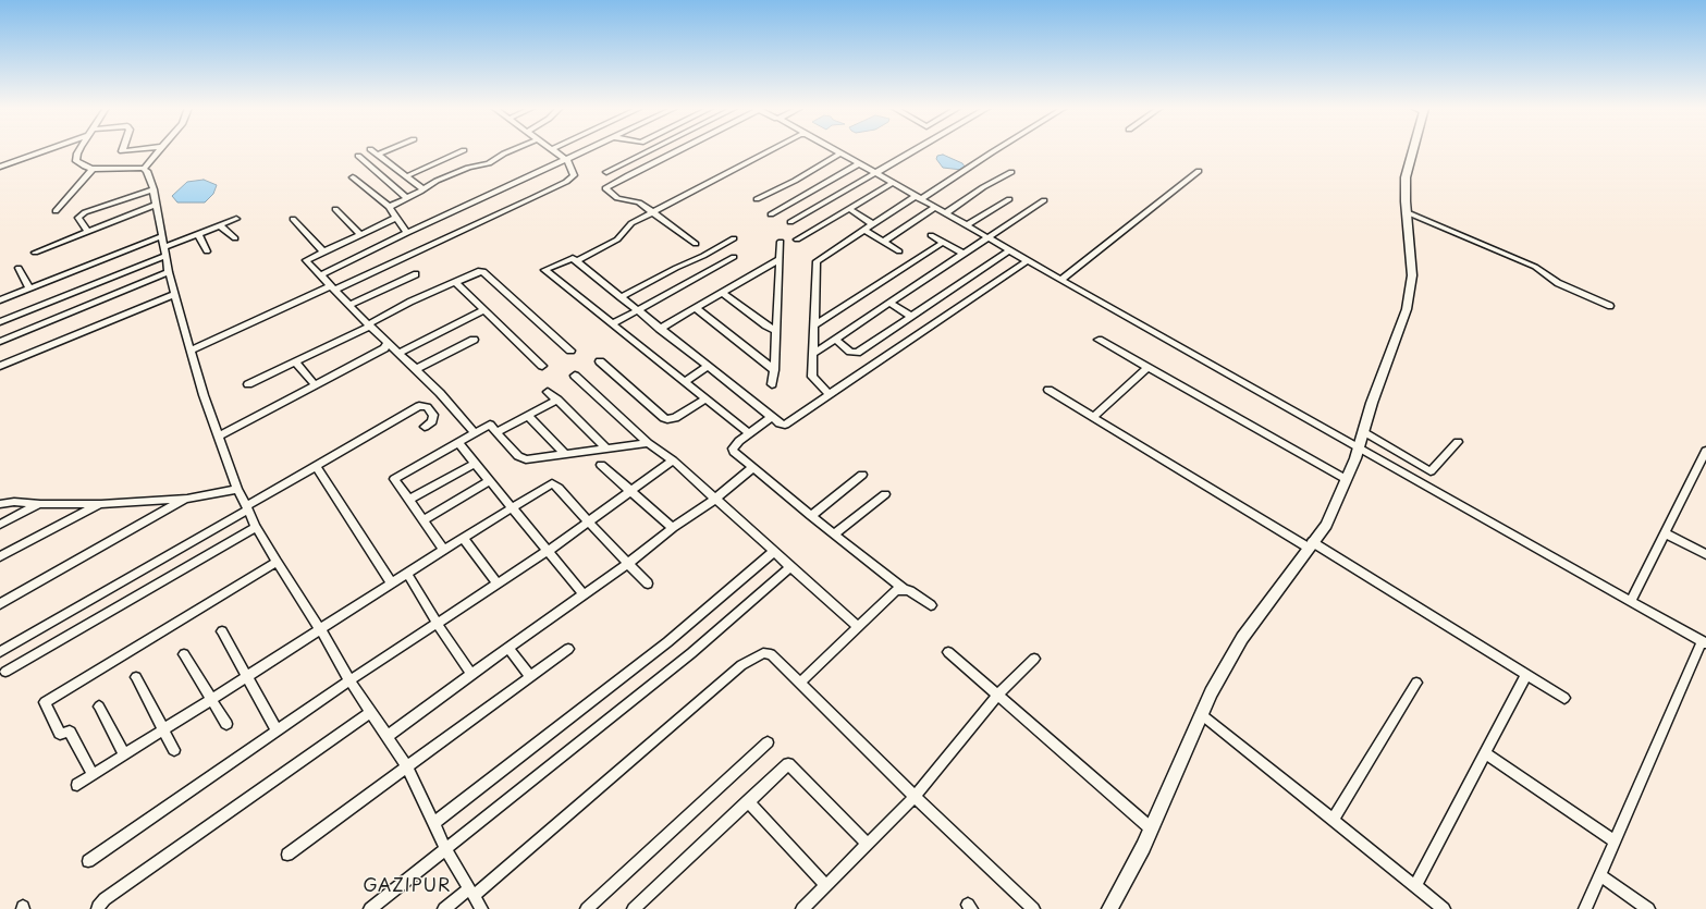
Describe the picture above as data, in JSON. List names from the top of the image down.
{
  "districts": ["GAZIPUR"]
}
